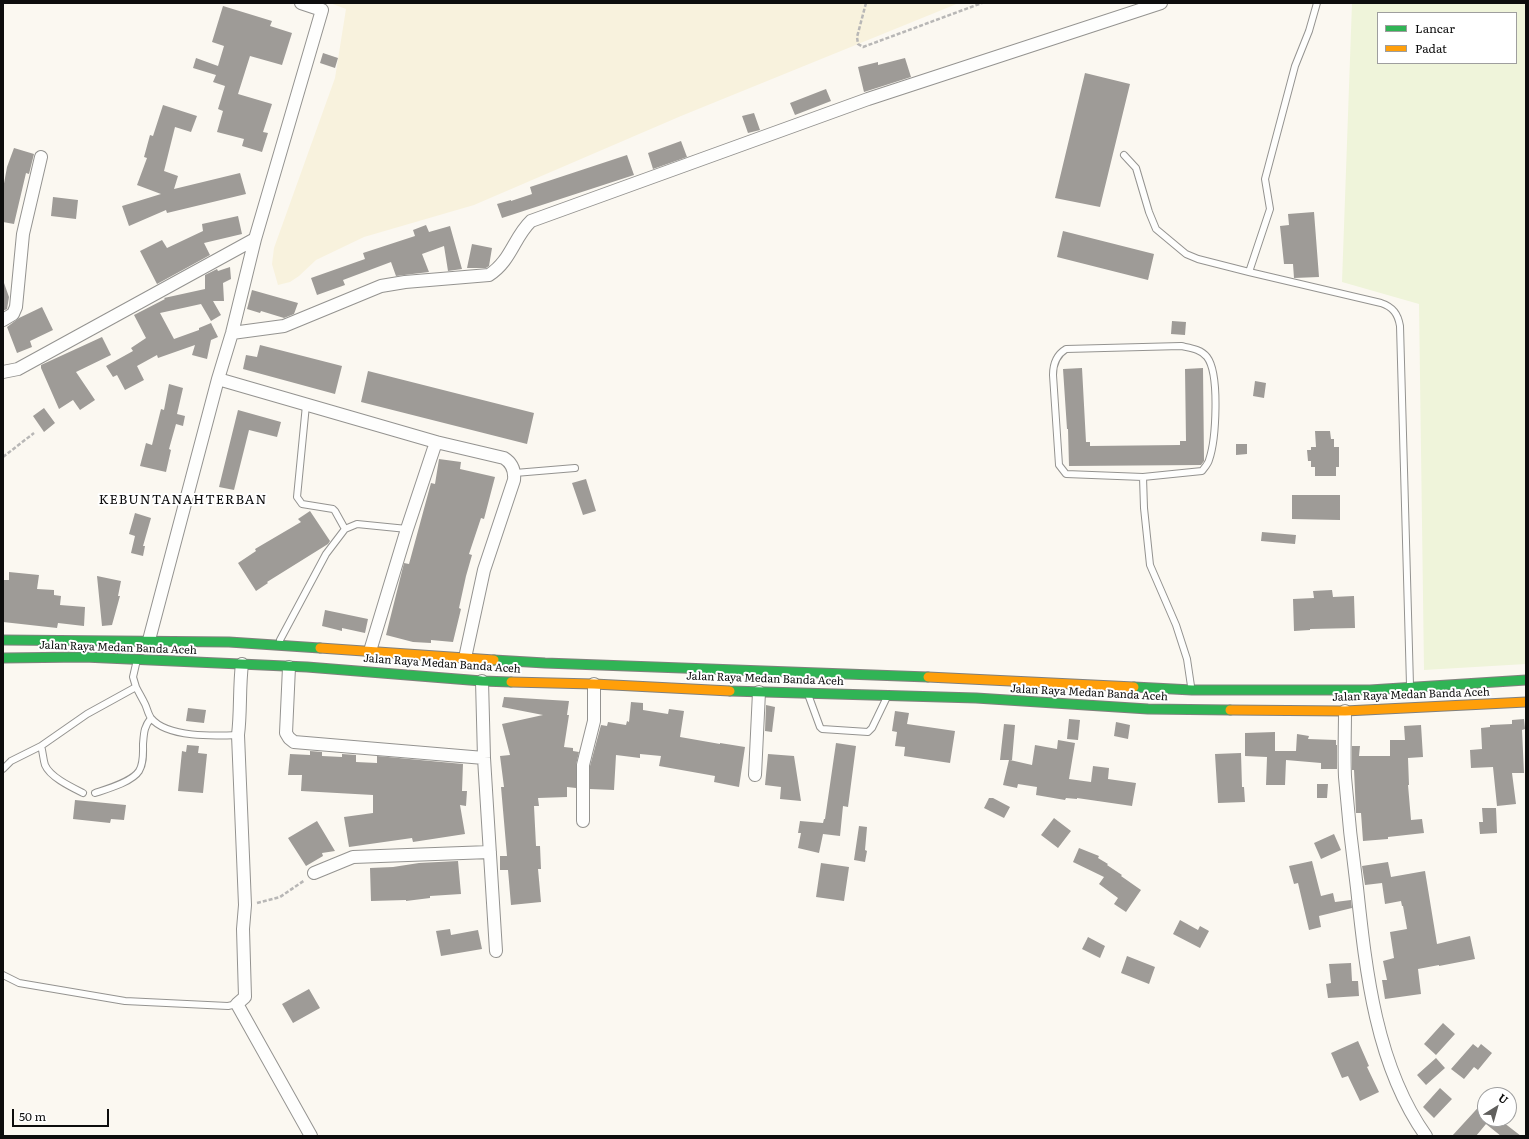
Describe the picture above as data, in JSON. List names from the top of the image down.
{
  "streets": {
    "highway": ["Jalan Raya Medan Banda Aceh"]
  },
  "districts": ["KEBUNTANAHTERBAN"],
  "legend": ["Lancar", "Padat"],
  "scale_bar": "50 m",
  "north": "top right"
}
